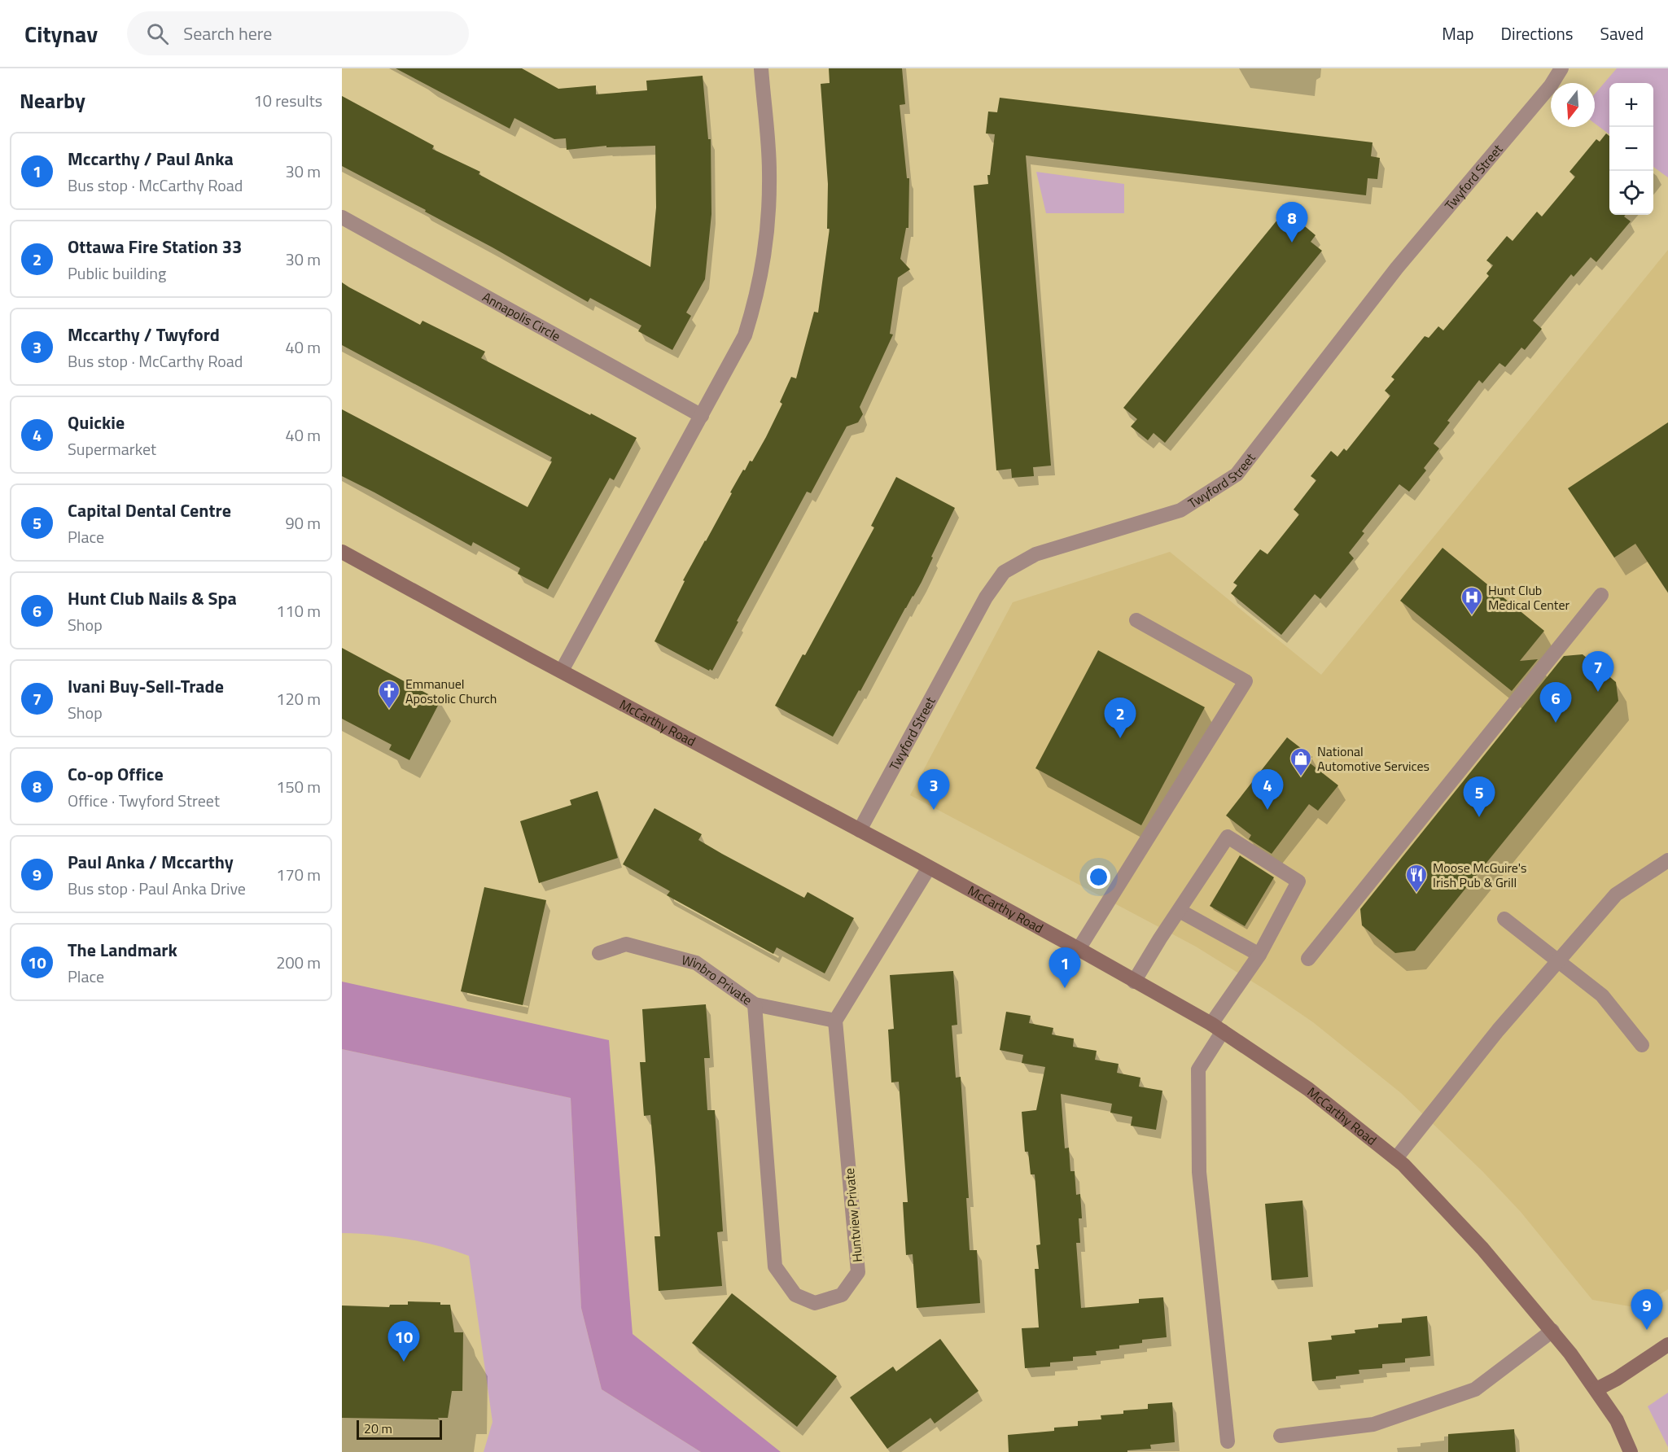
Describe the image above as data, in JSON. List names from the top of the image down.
{
  "streets": {
    "street": [
      "Twyford Street",
      "Annapolis Circle",
      "McCarthy Road",
      "Winbro Private",
      "Huntview Private"
    ]
  },
  "crossings": [
    ["Twyford Street", "McCarthy Road"],
    ["Winbro Private", "Huntview Private"]
  ],
  "places": {
    "hospital": ["Hunt Club Medical Center"],
    "church": ["Emmanuel Apostolic Church"],
    "shop": ["National Automotive Services"],
    "restaurant": ["Moose McGuire's Irish Pub & Grill"]
  },
  "scale_bar": "20 m",
  "north": "bottom",
  "page": {
    "header": "Citynav",
    "search": "Search here",
    "nav": ["Map", "Directions", "Saved"],
    "heading": ["Nearby", "10 results"],
    "map_buttons": ["+", "−"],
    "list": [
      {
        "mark": "1",
        "name": "Mccarthy / Paul Anka",
        "note": "Bus stop · McCarthy Road",
        "value": "30 m"
      },
      {
        "mark": "2",
        "name": "Ottawa Fire Station 33",
        "note": "Public building",
        "value": "30 m"
      },
      {
        "mark": "3",
        "name": "Mccarthy / Twyford",
        "note": "Bus stop · McCarthy Road",
        "value": "40 m"
      },
      {
        "mark": "4",
        "name": "Quickie",
        "note": "Supermarket",
        "value": "40 m"
      },
      {
        "mark": "5",
        "name": "Capital Dental Centre",
        "note": "Place",
        "value": "90 m"
      },
      {
        "mark": "6",
        "name": "Hunt Club Nails & Spa",
        "note": "Shop",
        "value": "110 m"
      },
      {
        "mark": "7",
        "name": "Ivani Buy-Sell-Trade",
        "note": "Shop",
        "value": "120 m"
      },
      {
        "mark": "8",
        "name": "Co-op Office",
        "note": "Office · Twyford Street",
        "value": "150 m"
      },
      {
        "mark": "9",
        "name": "Paul Anka / Mccarthy",
        "note": "Bus stop · Paul Anka Drive",
        "value": "170 m"
      },
      {
        "mark": "10",
        "name": "The Landmark",
        "note": "Place",
        "value": "200 m"
      }
    ],
    "pins": [
      "8",
      "7",
      "6",
      "2",
      "3",
      "4",
      "5",
      "1",
      "9",
      "10"
    ],
    "scale": "20 m"
  }
}
